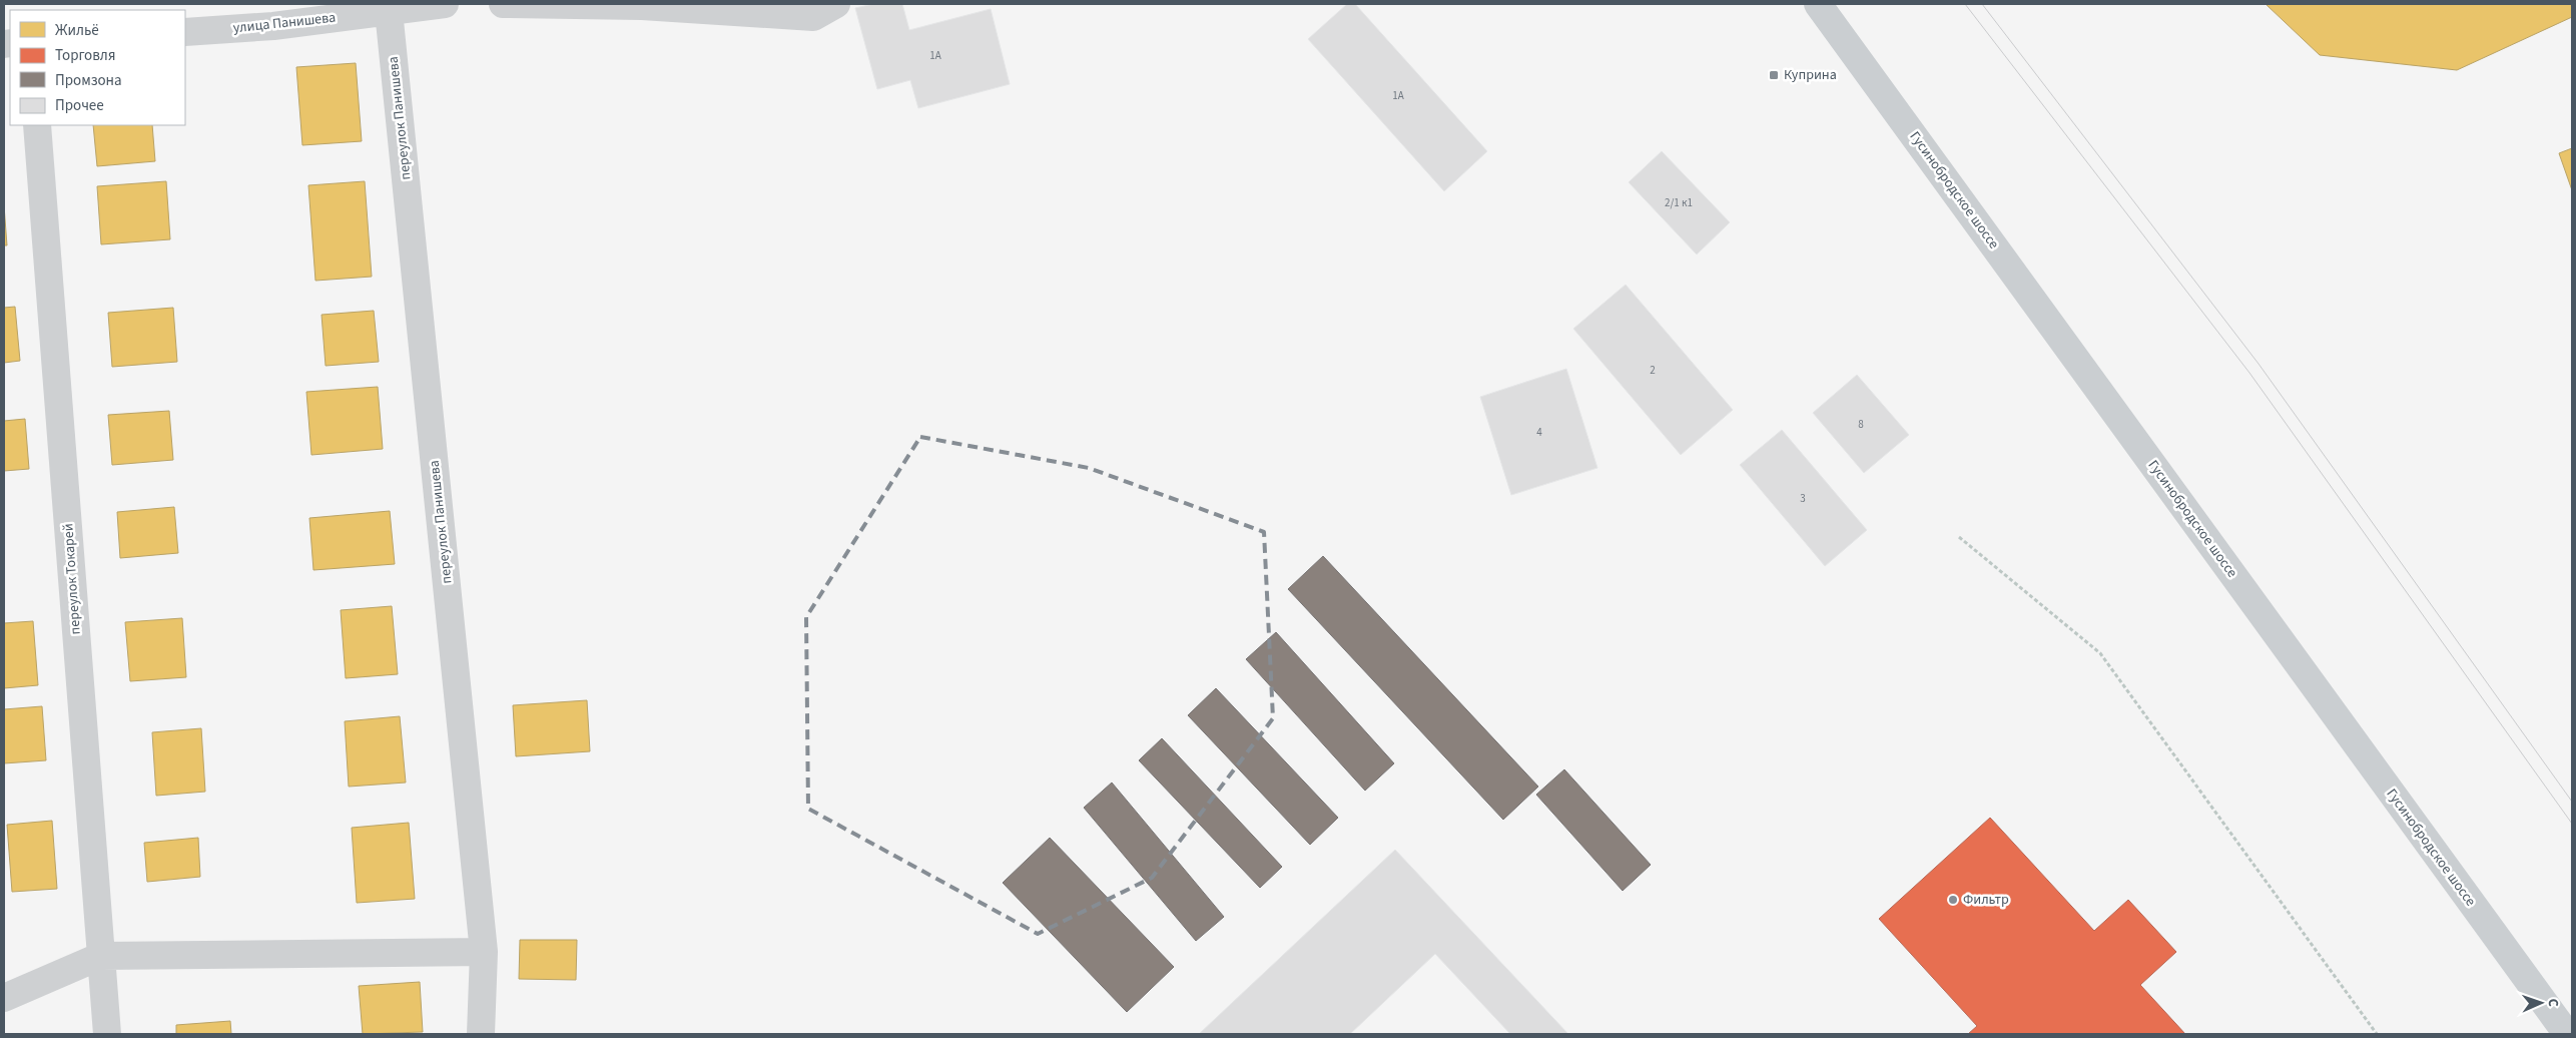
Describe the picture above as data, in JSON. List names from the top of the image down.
{
  "streets": {
    "main road": ["Гусинобродское шоссе"],
    "street": ["улица Панишева", "переулок Панишева", "переулок Токарей"]
  },
  "crossings": [
    ["улица Панишева", "переулок Панишева"]
  ],
  "places": {
    "transit": ["Куприна"],
    "other": ["Фильтр"]
  },
  "house_numbers": [
    "1А",
    "1А",
    "2/1 к1",
    "2",
    "8",
    "4",
    "3"
  ],
  "legend": [
    "Жильё",
    "Торговля",
    "Промзона",
    "Прочее"
  ],
  "north": "right"
}
